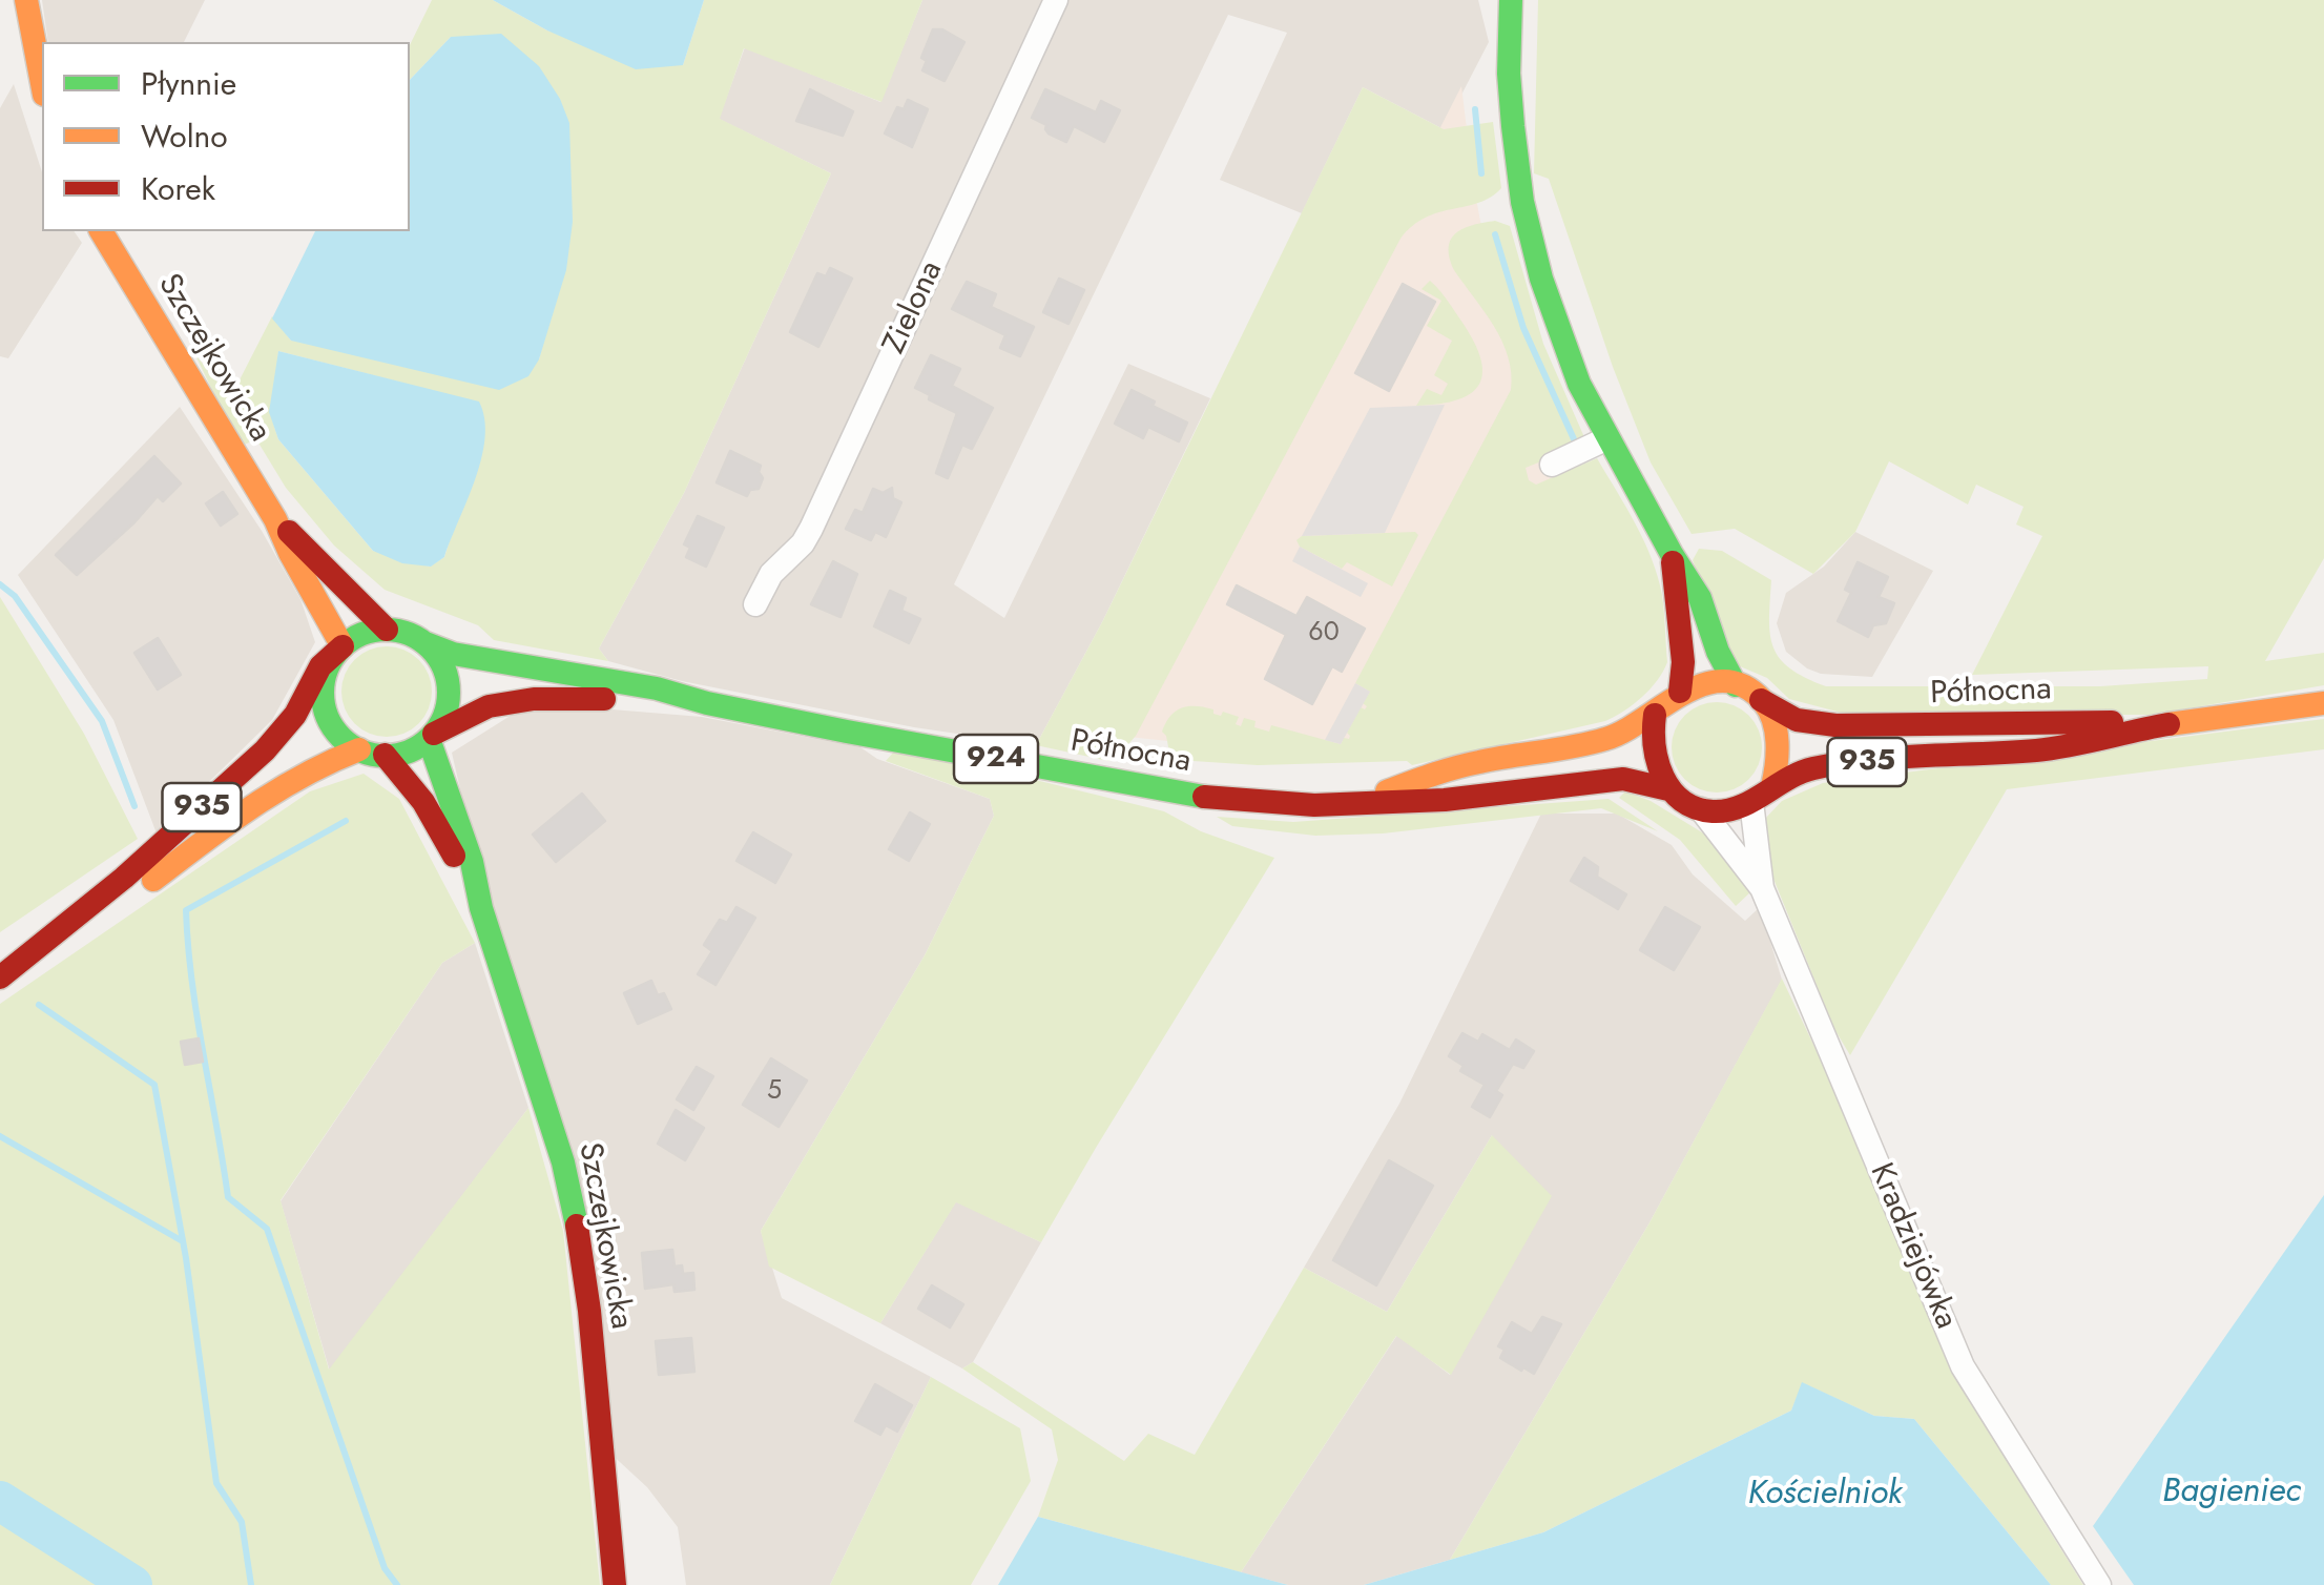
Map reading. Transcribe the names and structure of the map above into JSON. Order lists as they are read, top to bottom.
{
  "streets": {
    "main road": [
      "Szczejkowicka",
      "Północna",
      "924",
      "935"
    ],
    "street": ["Zielona", "Kradziejówka"]
  },
  "crossings": [
    ["Szczejkowicka", "Północna"],
    ["Szczejkowicka", "924"],
    ["Szczejkowicka", "935"],
    ["Północna", "924"],
    ["Północna", "935"],
    ["Północna", "Kradziejówka"],
    ["924", "935"],
    ["924", "Kradziejówka"]
  ],
  "water": ["Bagieniec", "Kościelniok"],
  "house_numbers": ["60", "5"],
  "legend": ["Płynnie", "Wolno", "Korek"]
}
